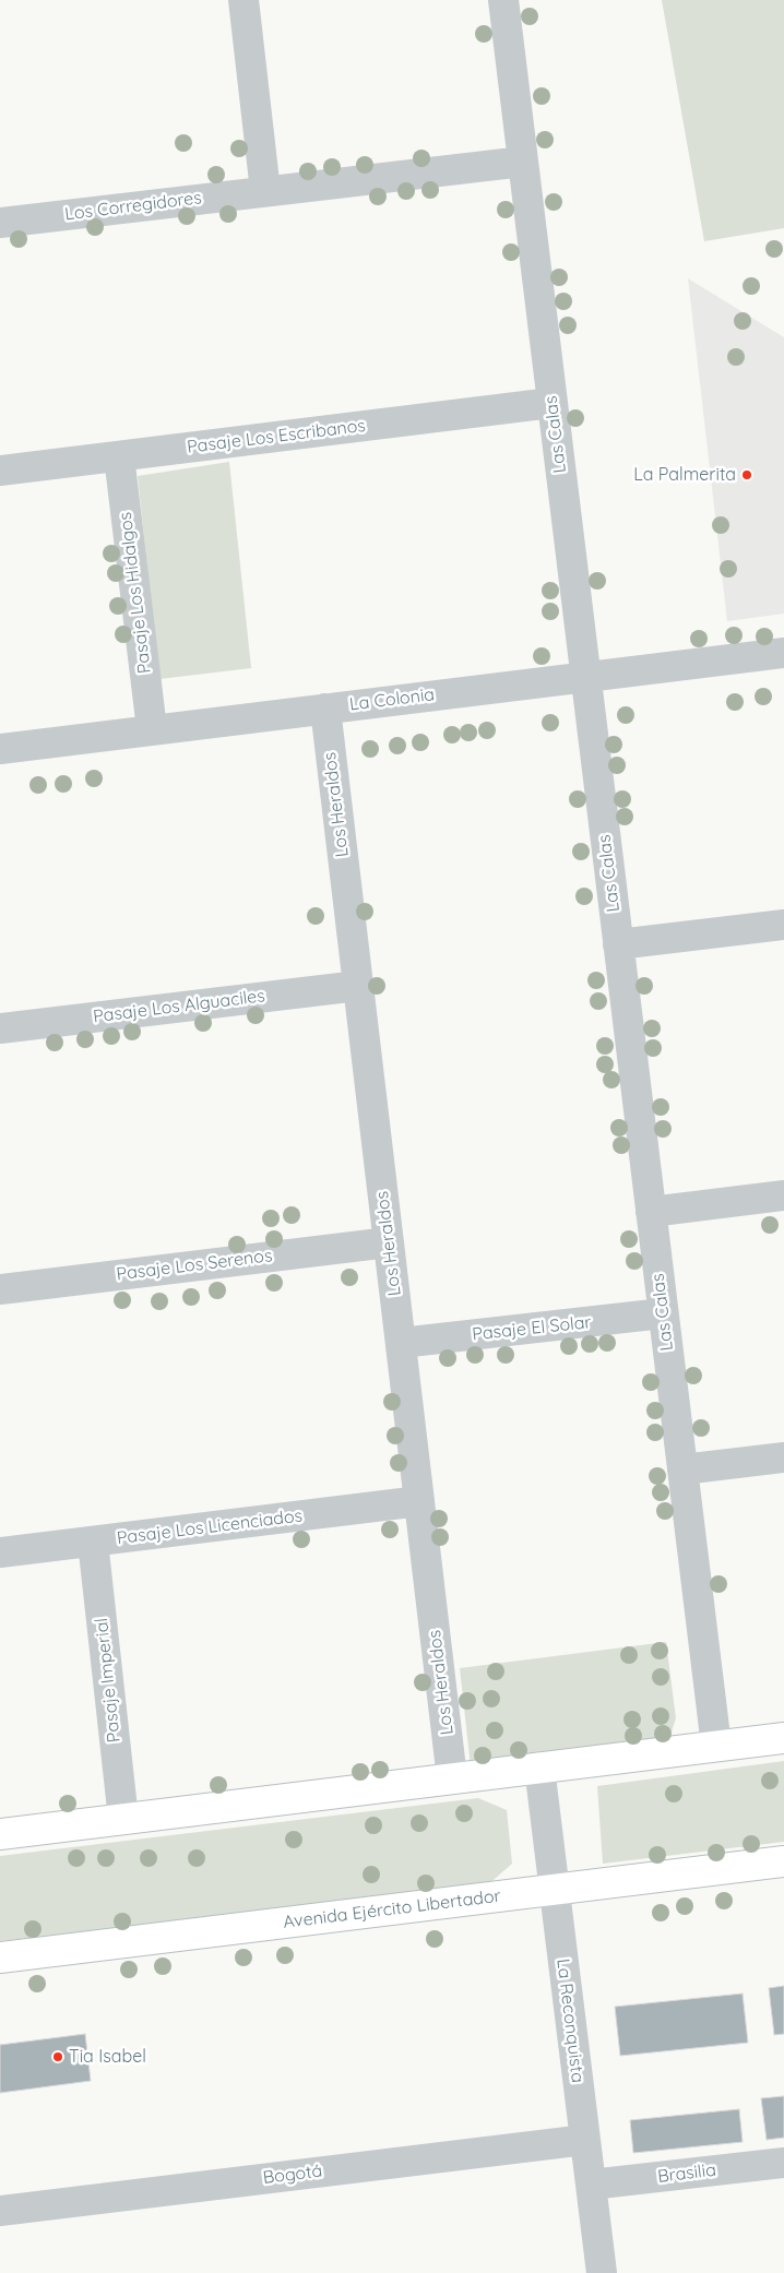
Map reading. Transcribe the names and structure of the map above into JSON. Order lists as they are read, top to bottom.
{
  "streets": {
    "street": [
      "Los Corregidores",
      "Las Calas",
      "Pasaje Los Escribanos",
      "Pasaje Los Hidalgos",
      "La Colonia",
      "Los Heraldos",
      "Pasaje Los Alguaciles",
      "Pasaje Los Serenos",
      "Pasaje El Solar",
      "Pasaje Los Licenciados",
      "Pasaje Imperial",
      "Avenida Ejército Libertador",
      "La Reconquista",
      "Brasilia",
      "Bogotá"
    ]
  },
  "crossings": [
    ["Los Corregidores", "Las Calas"],
    ["Las Calas", "Pasaje Los Escribanos"],
    ["Las Calas", "La Colonia"],
    ["Las Calas", "Pasaje El Solar"],
    ["Pasaje Los Escribanos", "Pasaje Los Hidalgos"],
    ["Pasaje Los Hidalgos", "La Colonia"],
    ["La Colonia", "Los Heraldos"],
    ["Los Heraldos", "Pasaje Los Alguaciles"],
    ["Los Heraldos", "Pasaje Los Serenos"],
    ["Los Heraldos", "Pasaje El Solar"],
    ["Los Heraldos", "Pasaje Los Licenciados"],
    ["Pasaje Los Licenciados", "Pasaje Imperial"],
    ["Avenida Ejército Libertador", "La Reconquista"],
    ["La Reconquista", "Brasilia"],
    ["La Reconquista", "Bogotá"]
  ],
  "places": ["La Palmerita", "Tia Isabel"]
}
